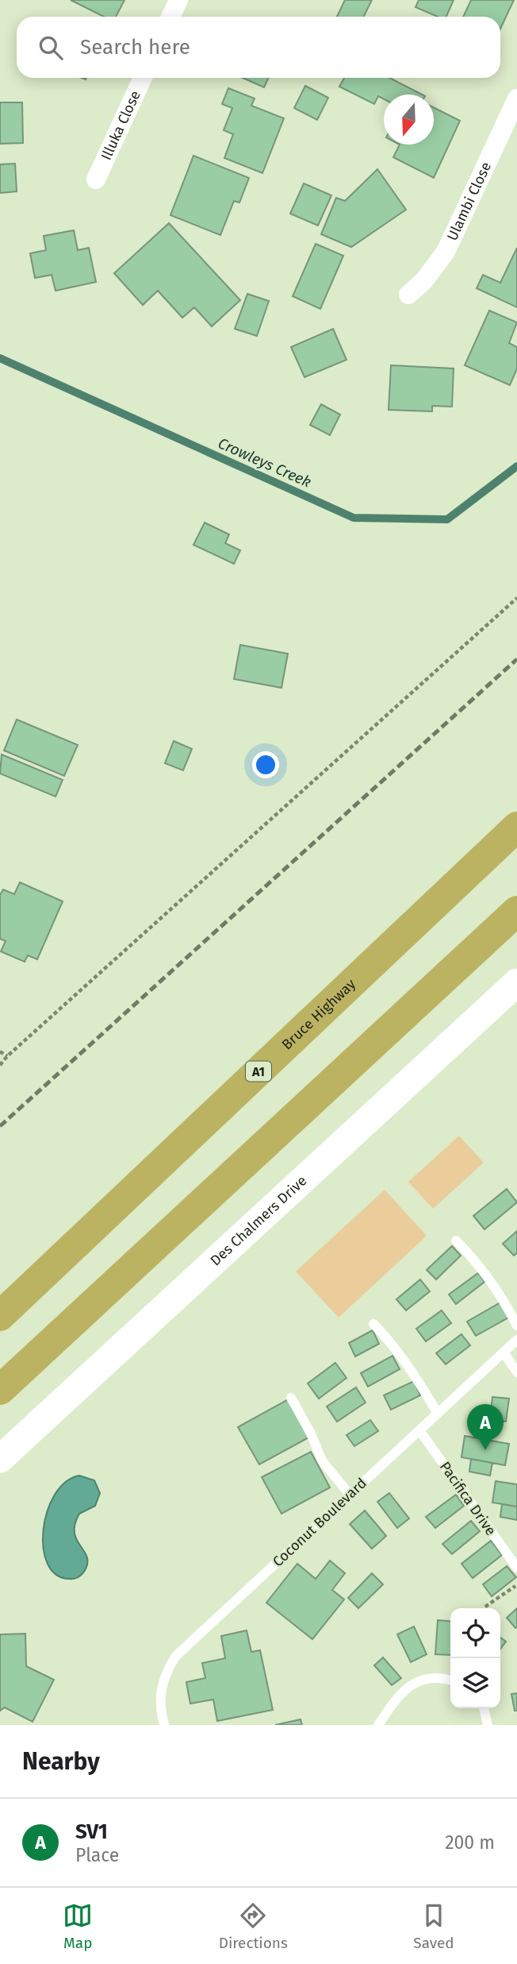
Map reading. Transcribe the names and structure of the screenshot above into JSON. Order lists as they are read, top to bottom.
{
  "streets": {
    "highway": ["Bruce Highway", "A1"],
    "main road": ["Des Chalmers Drive"],
    "street": ["Illuka Close", "Ulambi Close"],
    "lane": ["Pacifica Drive", "Coconut Boulevard"]
  },
  "crossings": [
    ["Pacifica Drive", "Coconut Boulevard"]
  ],
  "water": ["Crowleys Creek"],
  "north": "bottom",
  "page": {
    "search": "Search here",
    "pins": "A",
    "heading": "Nearby",
    "list": [
      {
        "mark": "A",
        "name": "SV1",
        "note": "Place",
        "value": "200 m"
      }
    ],
    "nav": ["Map", "Directions", "Saved"]
  }
}
